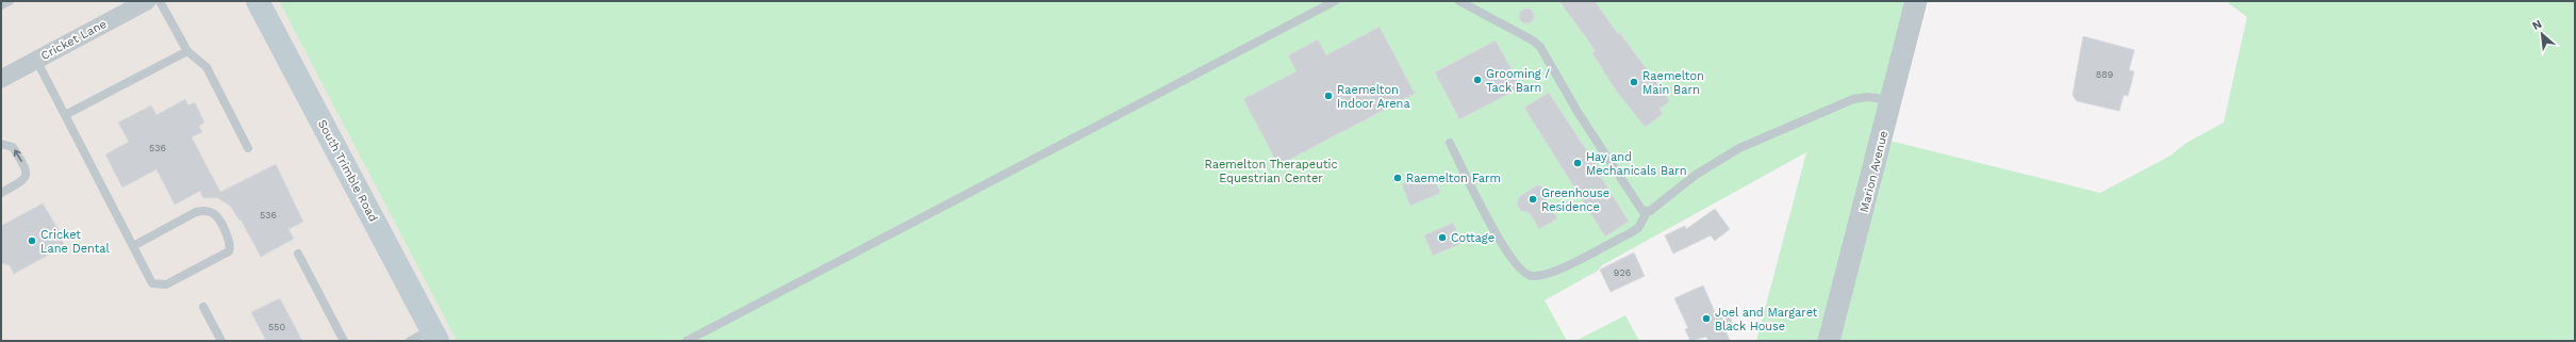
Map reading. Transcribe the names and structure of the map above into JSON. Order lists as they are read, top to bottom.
{
  "streets": {
    "main road": ["South Trimble Road"],
    "street": ["Cricket Lane", "Marion Avenue"]
  },
  "parks": ["Raemelton Therapeutic Equestrian Center"],
  "places": [
    "Grooming / Tack Barn",
    "Raemelton Main Barn",
    "Raemelton Indoor Arena",
    "Hay and Mechanicals Barn",
    "Raemelton Farm",
    "Greenhouse Residence",
    "Cottage",
    "Cricket Lane Dental",
    "Joel and Margaret Black House"
  ],
  "house_numbers": [
    "889",
    "536",
    "536",
    "926",
    "550"
  ],
  "north": "top left"
}
